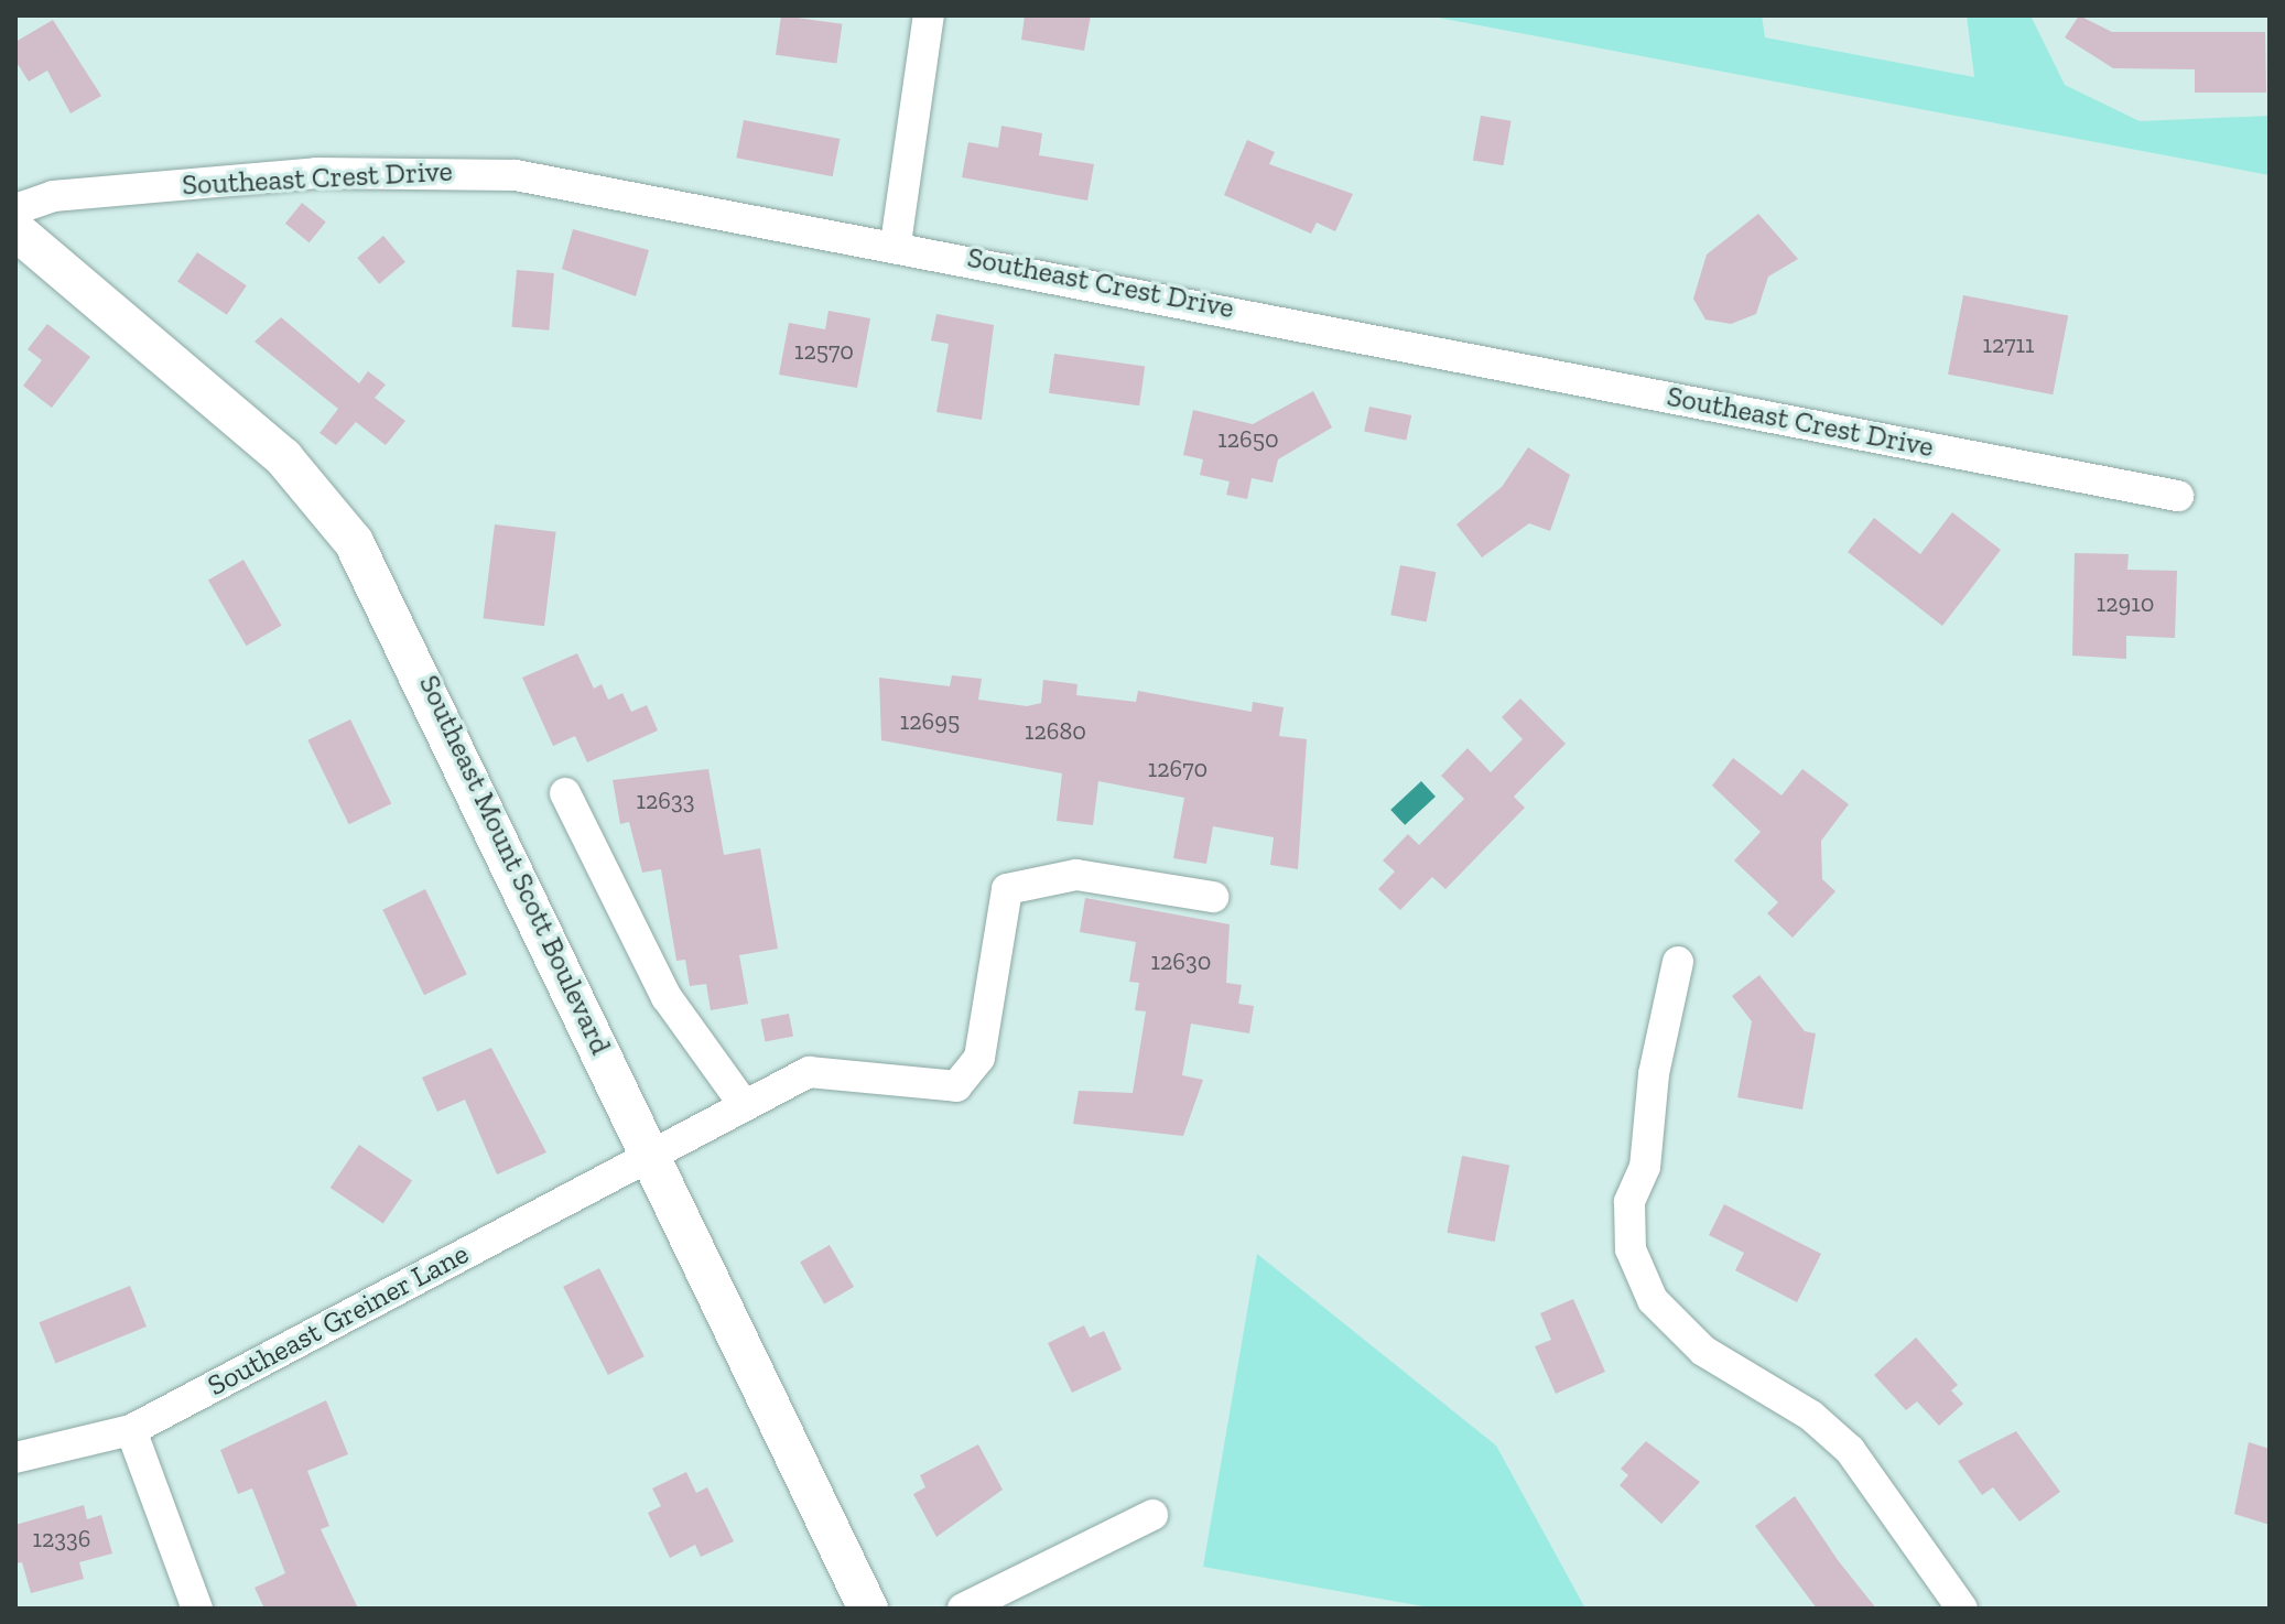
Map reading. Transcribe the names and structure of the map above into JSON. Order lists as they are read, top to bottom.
{
  "streets": {
    "main road": ["Southeast Mount Scott Boulevard"],
    "street": ["Southeast Crest Drive", "Southeast Greiner Lane"]
  },
  "crossings": [
    ["Southeast Mount Scott Boulevard", "Southeast Greiner Lane"]
  ],
  "house_numbers": [
    "12711",
    "12570",
    "12650",
    "12910",
    "12695",
    "12680",
    "12670",
    "12633",
    "12630",
    "12336"
  ]
}
